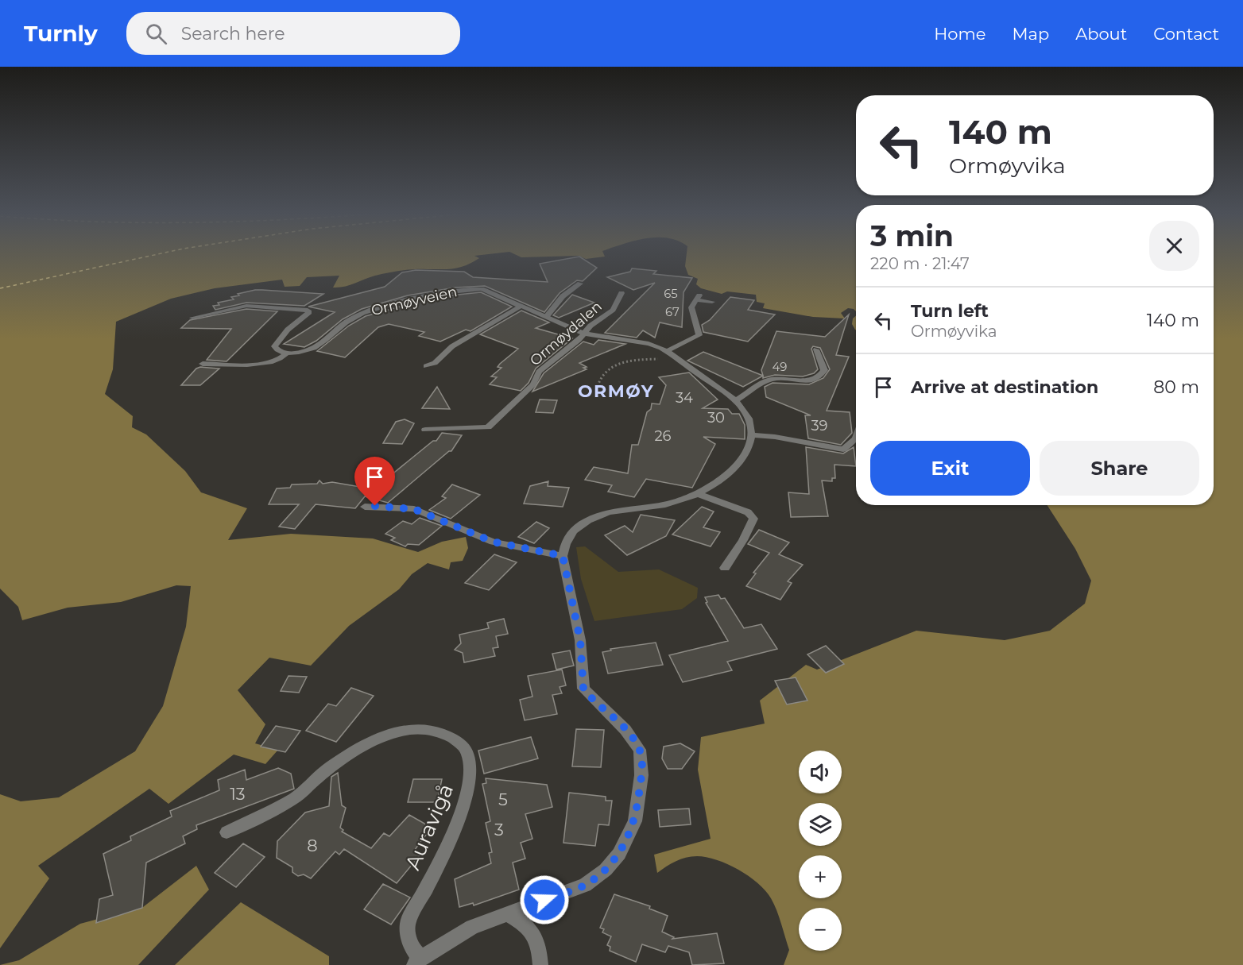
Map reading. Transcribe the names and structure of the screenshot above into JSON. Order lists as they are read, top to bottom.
{
  "streets": {
    "street": ["Ormøyveien", "Ormøydalen", "Auravigå"]
  },
  "crossings": [
    ["Ormøyveien", "Ormøydalen"]
  ],
  "districts": ["ORMØY"],
  "house_numbers": [
    "65",
    "67",
    "49",
    "34",
    "30",
    "39",
    "26",
    "13",
    "5",
    "3",
    "8"
  ],
  "page": {
    "header": "Turnly",
    "search": "Search here",
    "nav": [
      "Home",
      "Map",
      "About",
      "Contact"
    ],
    "turn": ["140 m", "Ormøyvika"],
    "heading": ["3 min", "220 m · 21:47"],
    "list": [
      {
        "name": "Turn left",
        "note": "Ormøyvika",
        "value": "140 m"
      },
      {
        "name": "Arrive at destination",
        "value": "80 m"
      }
    ],
    "buttons": ["Exit", "Share"],
    "map_buttons": ["+", "−"]
  }
}
